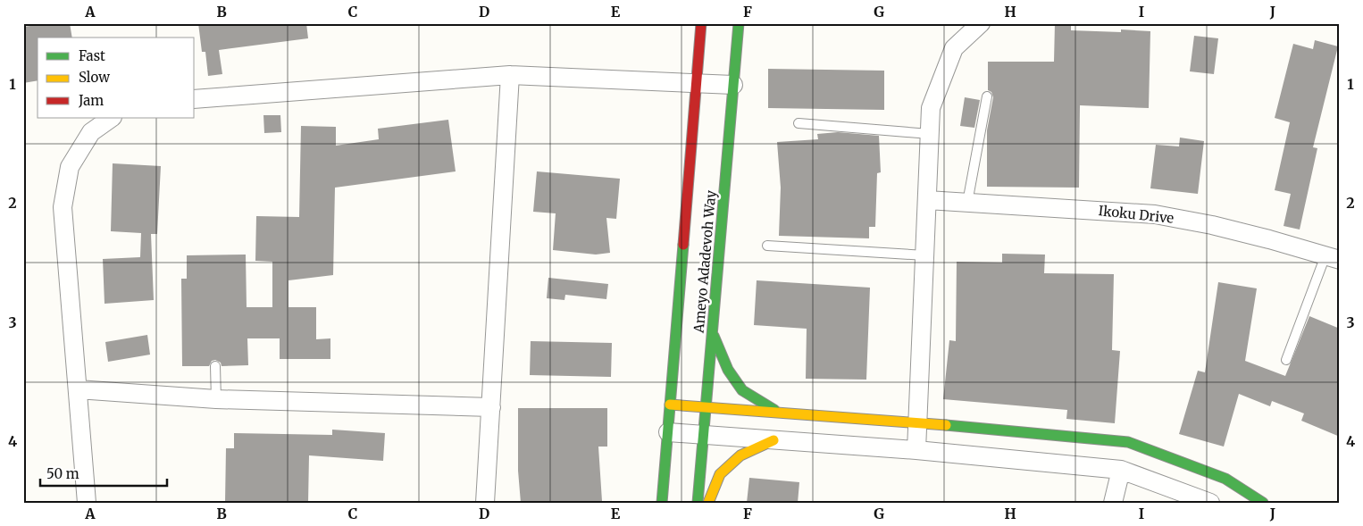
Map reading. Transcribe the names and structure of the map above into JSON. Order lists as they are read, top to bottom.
{
  "streets": {
    "street": ["Ikoku Drive", "Ameyo Adadevoh Way"]
  },
  "legend": ["Fast", "Slow", "Jam"],
  "scale_bar": "50 m",
  "grid": {
    "columns": [
      "A",
      "B",
      "C",
      "D",
      "E",
      "F",
      "G",
      "H",
      "I",
      "J"
    ],
    "rows": [
      "1",
      "2",
      "3",
      "4"
    ]
  }
}
